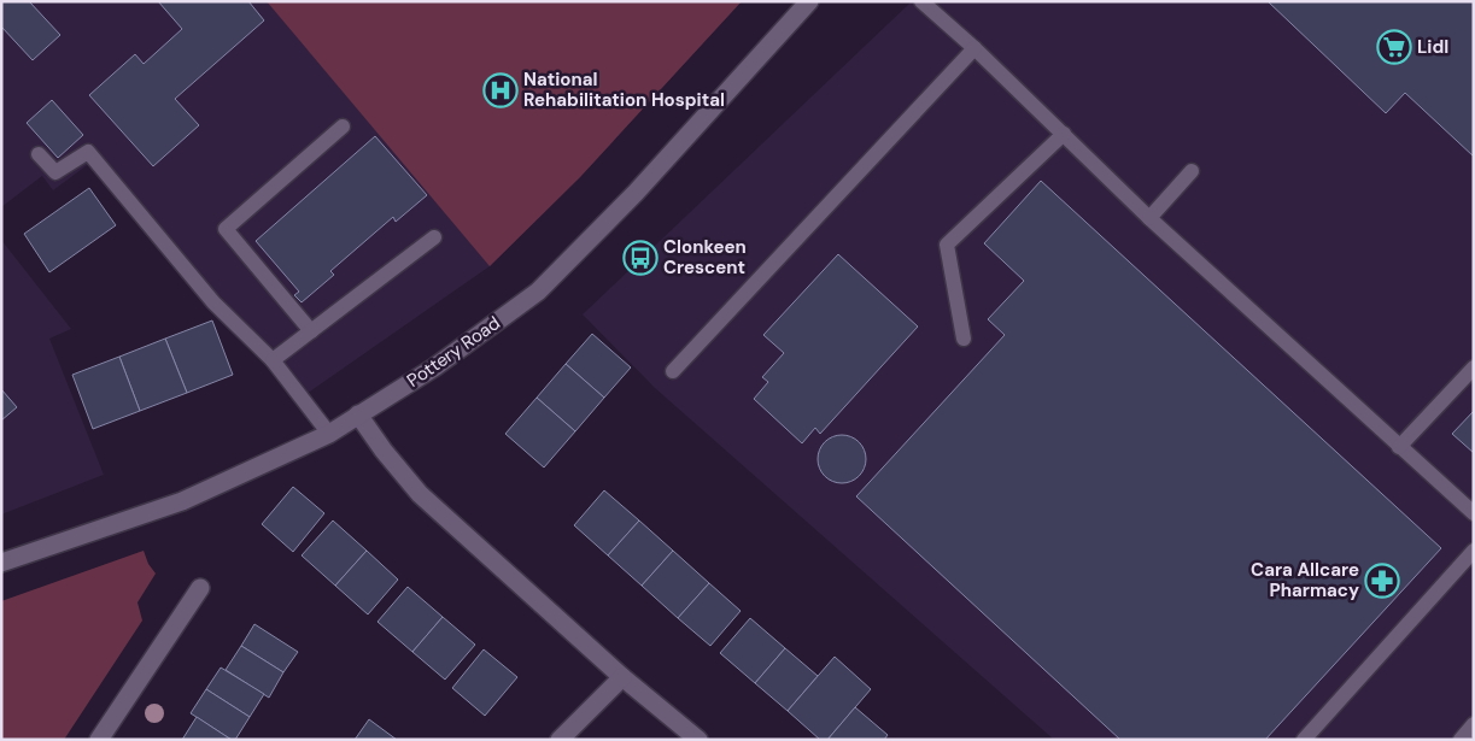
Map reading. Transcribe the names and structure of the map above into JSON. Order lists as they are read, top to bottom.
{
  "streets": {
    "street": ["Pottery Road"]
  },
  "places": {
    "supermarket": ["Lidl"],
    "hospital": ["National Rehabilitation Hospital"],
    "bus stop": ["Clonkeen Crescent"],
    "pharmacy": ["Cara Allcare Pharmacy"]
  }
}
